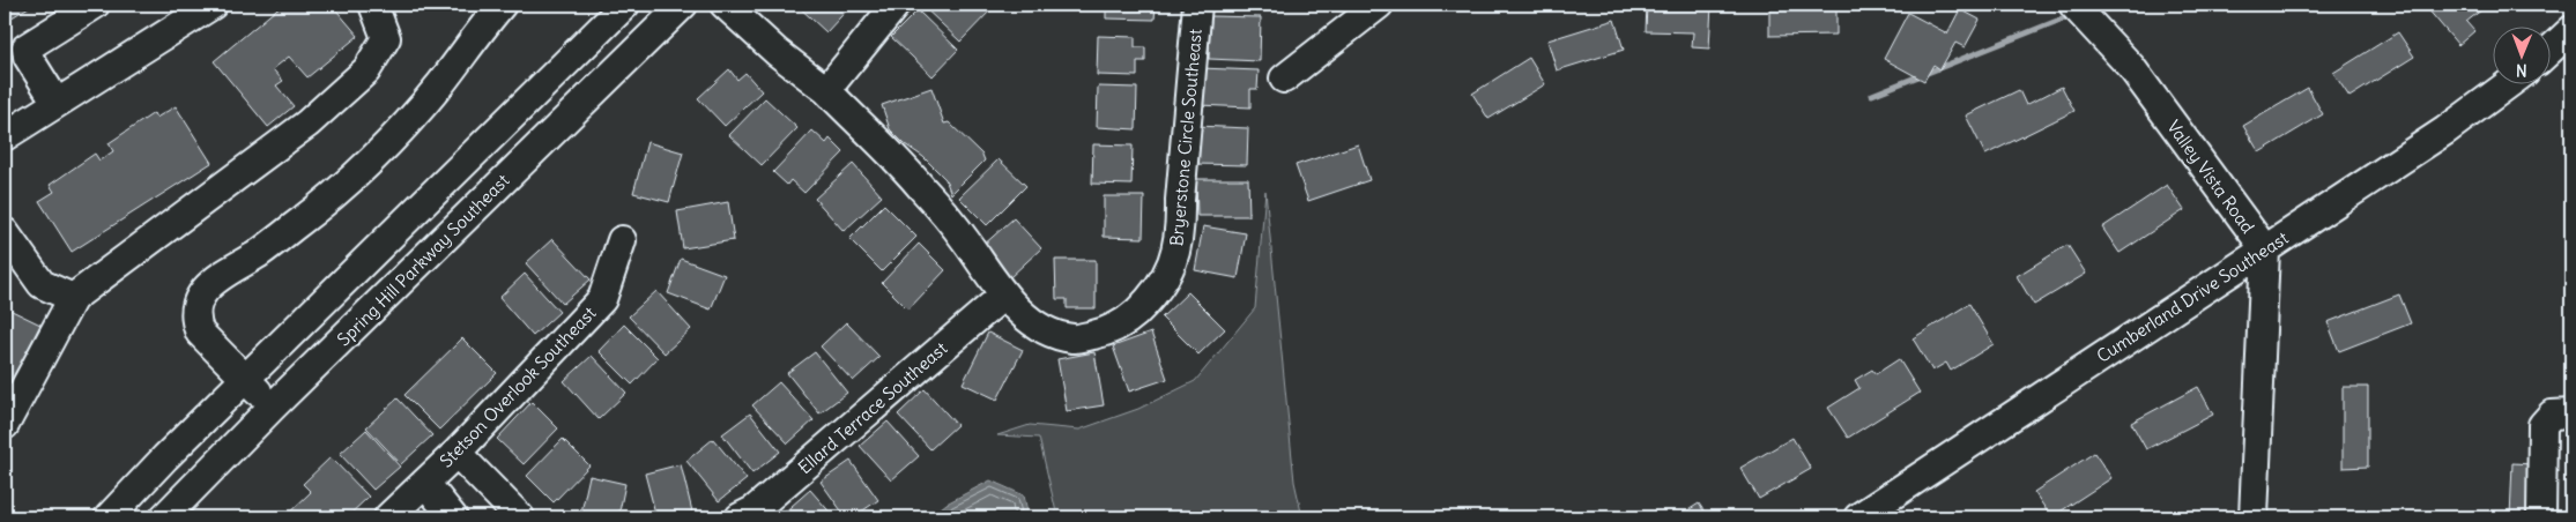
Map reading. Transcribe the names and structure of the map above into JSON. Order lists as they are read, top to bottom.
{
  "streets": {
    "street": [
      "Bryerstone Circle Southeast",
      "Valley Vista Road",
      "Spring Hill Parkway Southeast",
      "Cumberland Drive Southeast",
      "Stetson Overlook Southeast",
      "Ellard Terrace Southeast"
    ]
  },
  "crossings": [
    ["Bryerstone Circle Southeast", "Ellard Terrace Southeast"],
    ["Valley Vista Road", "Cumberland Drive Southeast"]
  ],
  "north": "bottom"
}
